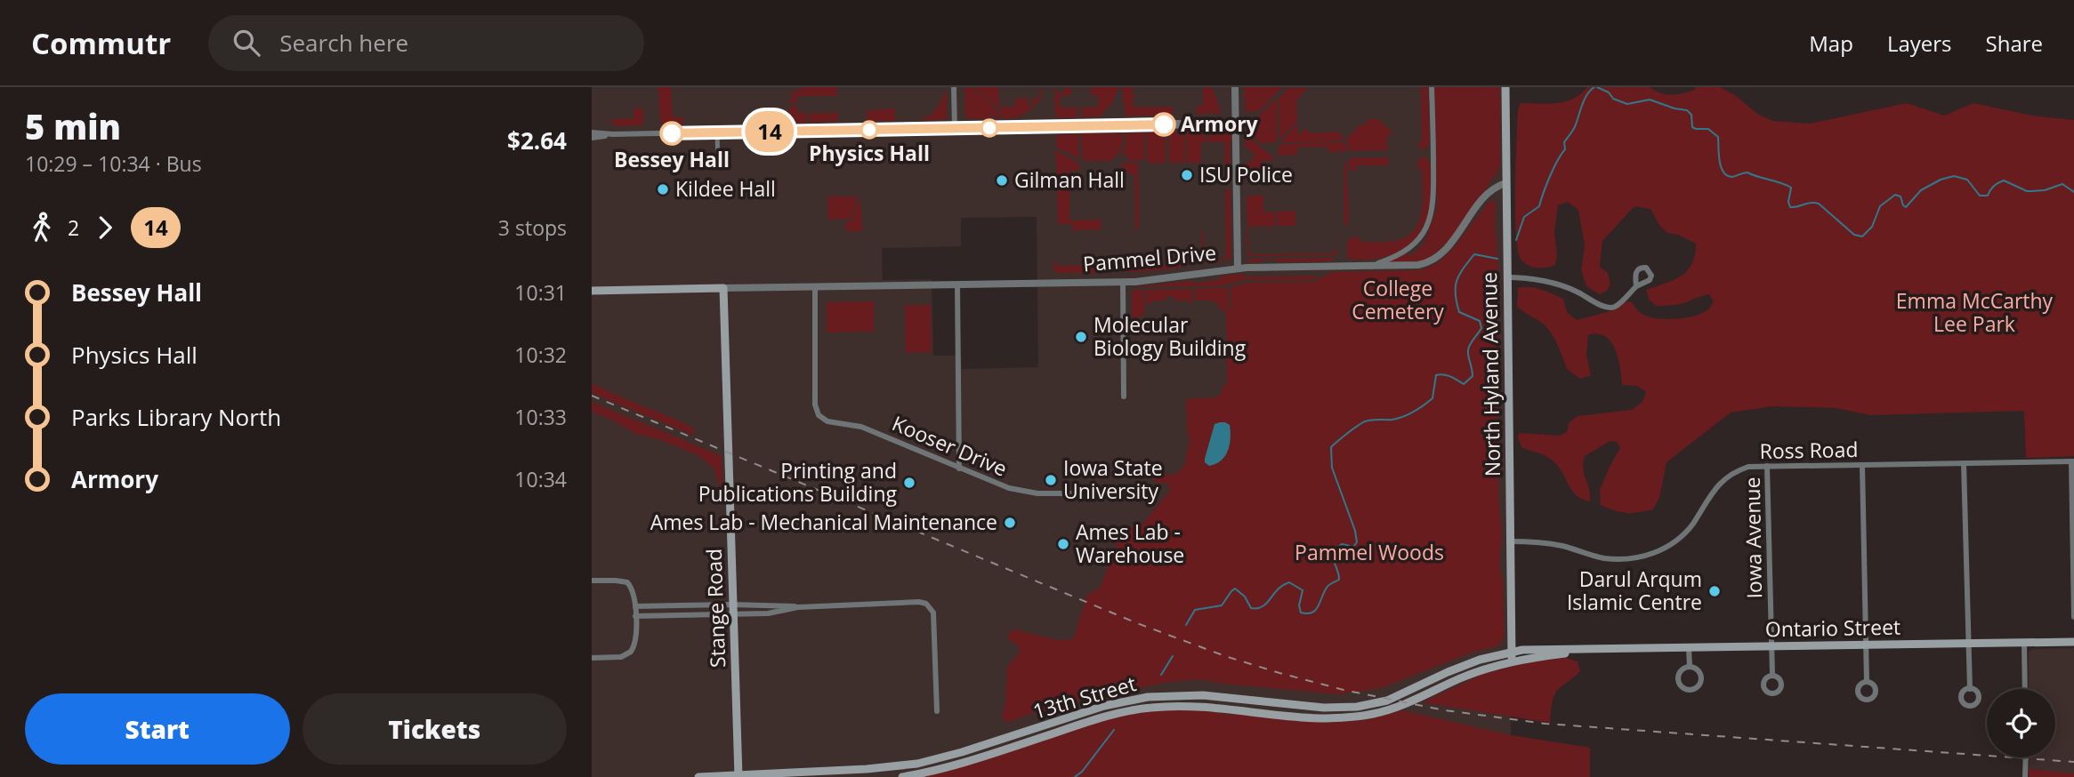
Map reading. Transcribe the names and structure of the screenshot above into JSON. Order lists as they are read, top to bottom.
{
  "streets": {
    "main road": [
      "North Hyland Avenue",
      "Stange Road",
      "Ontario Street",
      "13th Street"
    ],
    "street": [
      "Pammel Drive",
      "Kooser Drive",
      "Ross Road",
      "Iowa Avenue"
    ]
  },
  "crossings": [
    ["Pammel Drive", "North Hyland Avenue"],
    ["Pammel Drive", "Kooser Drive"],
    ["Pammel Drive", "Stange Road"],
    ["North Hyland Avenue", "Ross Road"],
    ["North Hyland Avenue", "Ontario Street"],
    ["North Hyland Avenue", "13th Street"],
    ["Ross Road", "Iowa Avenue"],
    ["Iowa Avenue", "Ontario Street"],
    ["Stange Road", "13th Street"],
    ["Ontario Street", "13th Street"]
  ],
  "parks": ["College Cemetery", "Emma McCarthy Lee Park", "Pammel Woods"],
  "places": [
    "Armory",
    "Physics Hall",
    "Bessey Hall",
    "ISU Police",
    "Gilman Hall",
    "Kildee Hall",
    "Molecular Biology Building",
    "Iowa State University",
    "Printing and Publications Building",
    "Ames Lab - Mechanical Maintenance",
    "Ames Lab - Warehouse",
    "Darul Arqum Islamic Centre"
  ],
  "lines": ["bus line 14"],
  "page": {
    "header": "Commutr",
    "search": "Search here",
    "nav": ["Map", "Layers", "Share"],
    "heading": ["5 min", "10:29 – 10:34 · Bus", "$2.64"],
    "on_map": "14",
    "legs": ["2", "14", "3 stops"],
    "list": [
      {
        "name": "Bessey Hall",
        "value": "10:31"
      },
      {
        "name": "Physics Hall",
        "value": "10:32"
      },
      {
        "name": "Parks Library North",
        "value": "10:33"
      },
      {
        "name": "Armory",
        "value": "10:34"
      }
    ],
    "buttons": ["Start", "Tickets"]
  }
}
